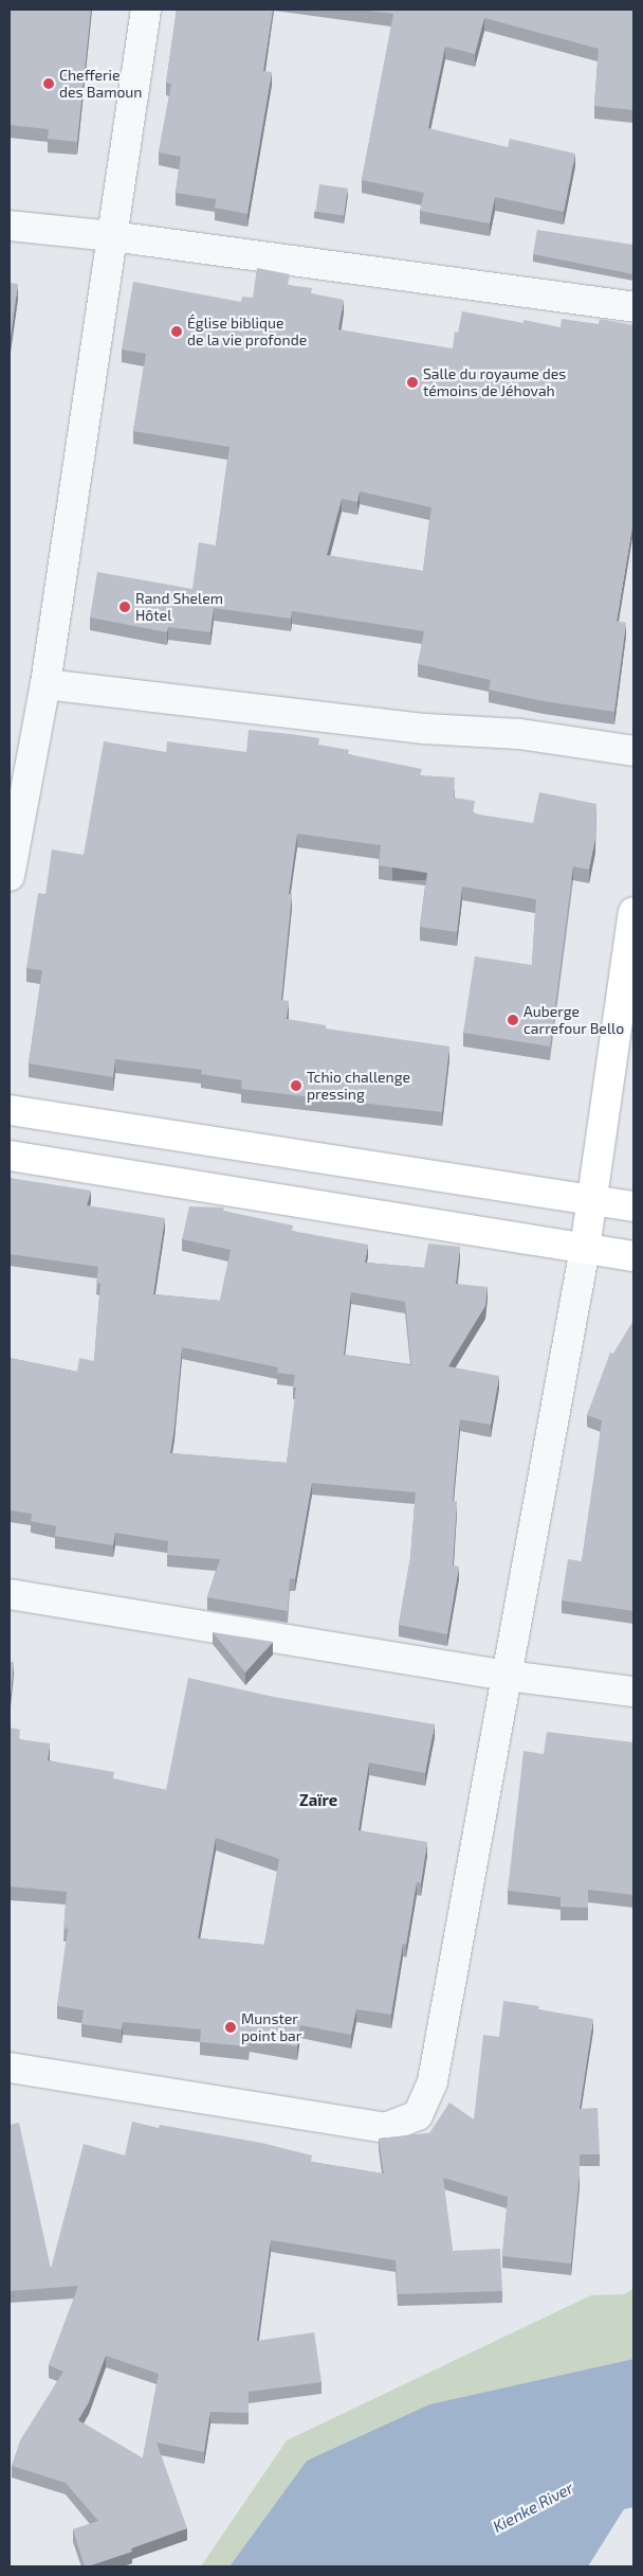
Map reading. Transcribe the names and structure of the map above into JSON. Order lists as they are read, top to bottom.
{
  "districts": ["Zaïre"],
  "water": ["Kienke River"],
  "places": [
    "Chefferie des Bamoun",
    "Église biblique de la vie profonde",
    "Salle du royaume des témoins de Jéhovah",
    "Rand Shelem Hôtel",
    "Auberge carrefour Bello",
    "Tchio challenge pressing",
    "Munster point bar"
  ]
}
